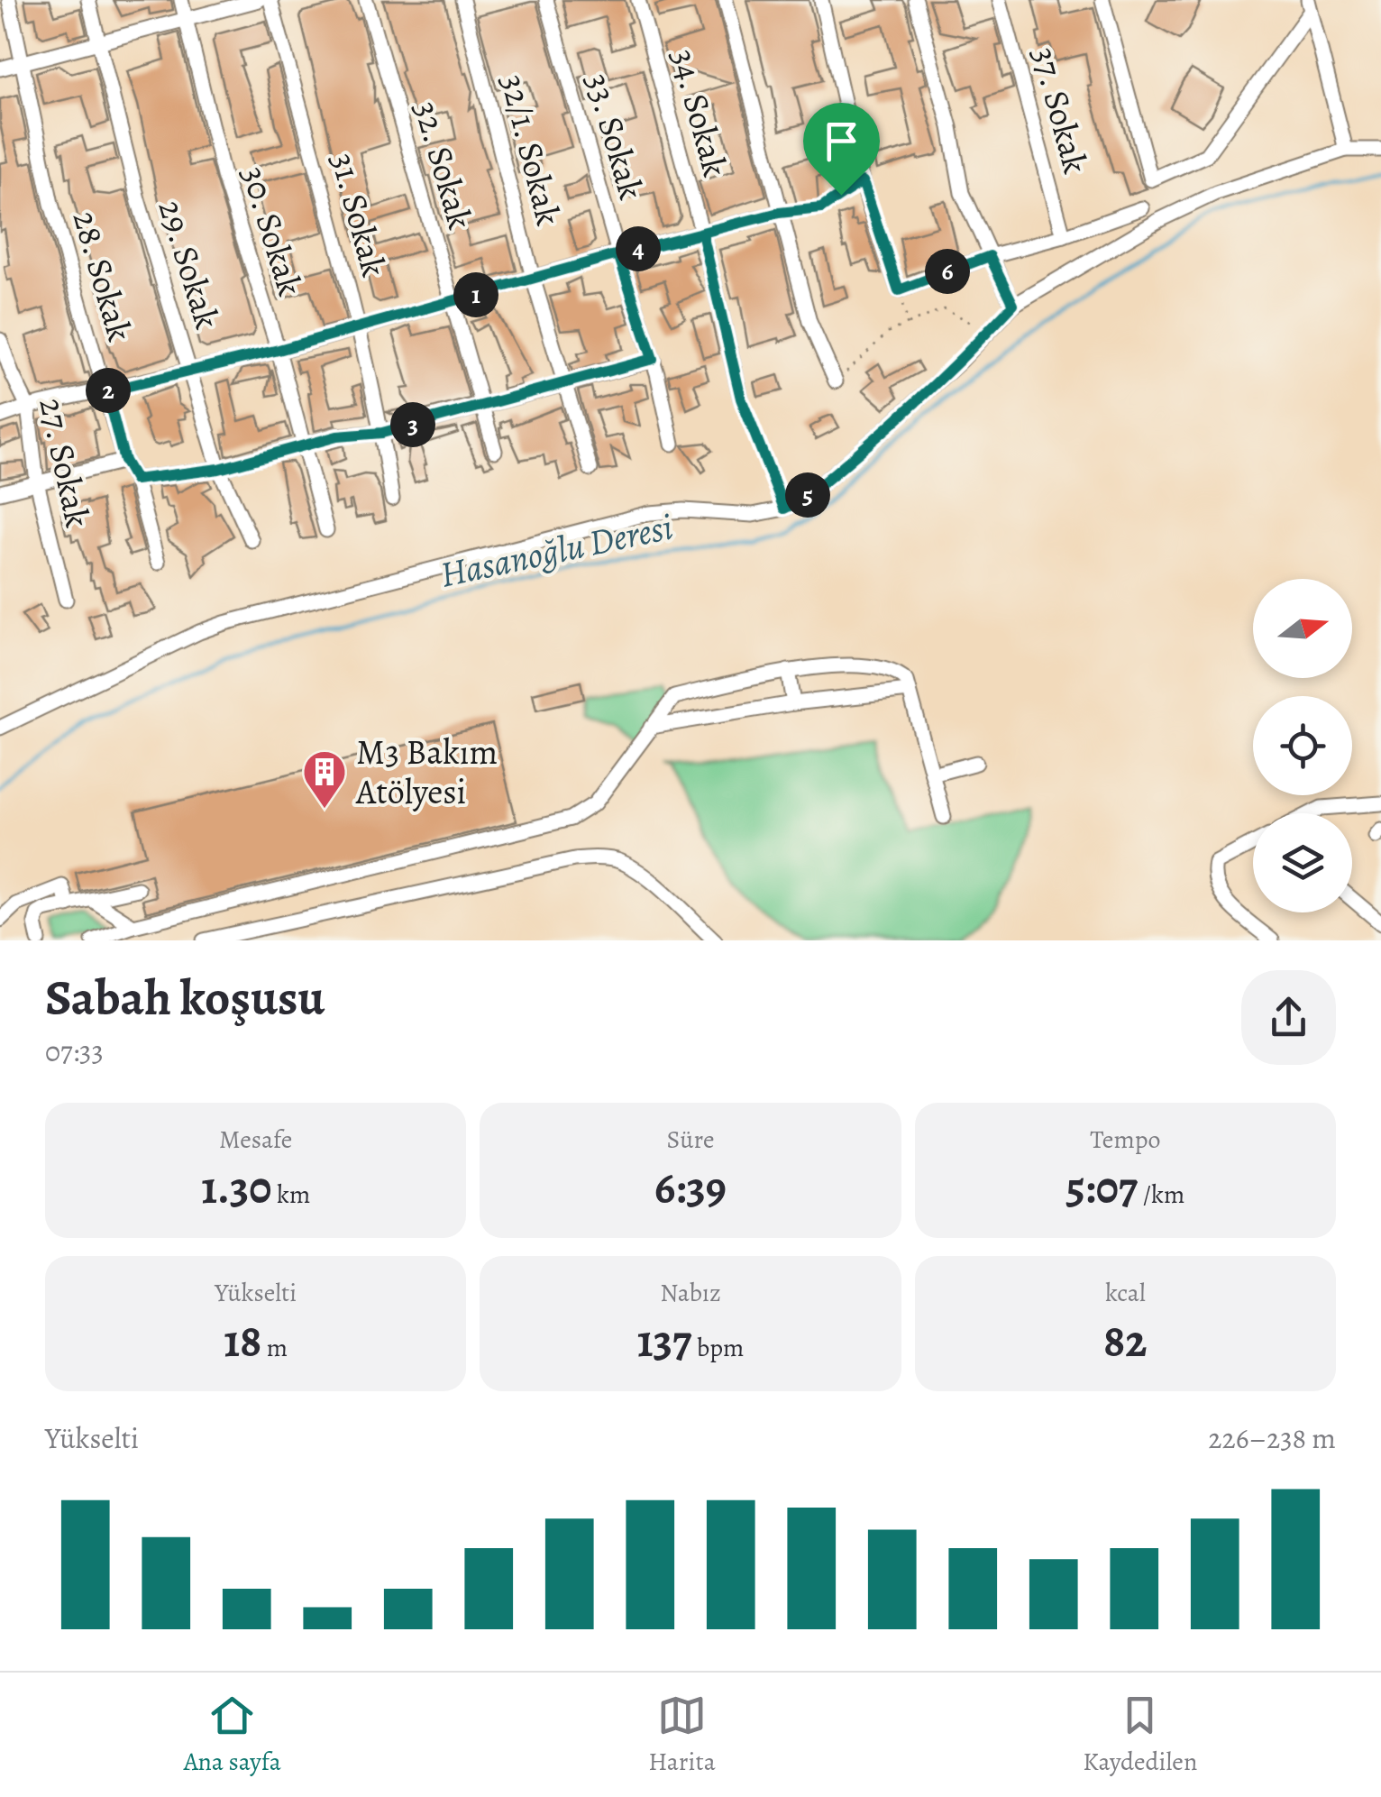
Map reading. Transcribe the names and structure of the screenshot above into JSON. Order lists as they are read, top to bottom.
{
  "streets": {
    "street": [
      "37. Sokak",
      "34. Sokak",
      "33. Sokak",
      "32/1. Sokak",
      "32. Sokak",
      "31. Sokak",
      "30. Sokak",
      "29. Sokak",
      "28. Sokak",
      "27. Sokak"
    ]
  },
  "water": ["Hasanoğlu Deresi"],
  "places": {
    "building": ["M3 Bakım Atölyesi"]
  },
  "north": "right",
  "page": {
    "pins": [
      "4",
      "6",
      "1",
      "2",
      "3",
      "5"
    ],
    "heading": ["Sabah koşusu", "07:33"],
    "stats": [
      ["Mesafe", "1.30 km"],
      ["Süre", "6:39"],
      ["Tempo", "5:07 /km"],
      ["Yükselti", "18 m"],
      ["Nabız", "137 bpm"],
      ["kcal", "82"]
    ],
    "chart": ["Yükselti", "226–238 m"],
    "tabs": ["Ana sayfa", "Harita", "Kaydedilen"]
  }
}
